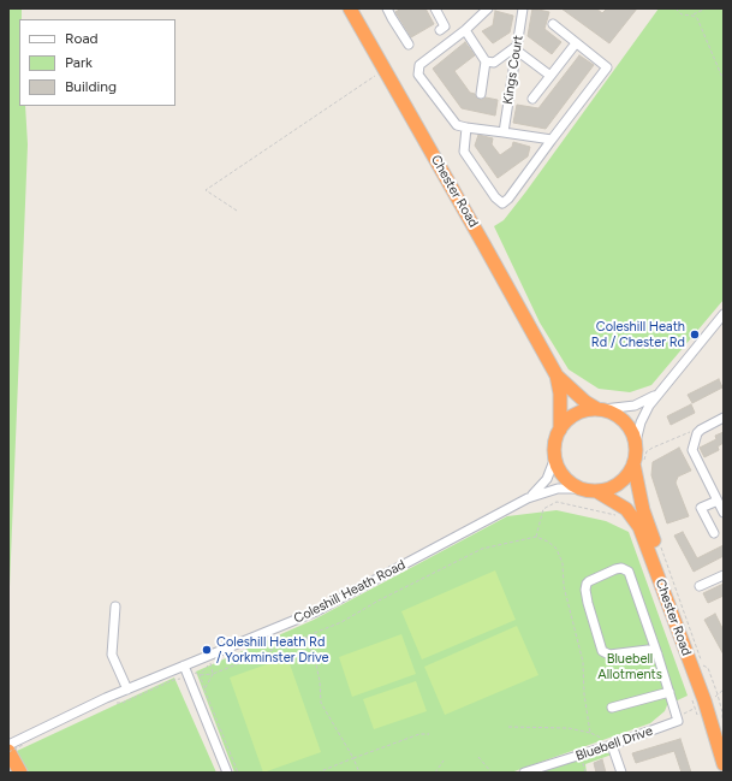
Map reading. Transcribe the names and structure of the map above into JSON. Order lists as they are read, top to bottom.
{
  "streets": {
    "highway": ["Chester Road"],
    "street": ["Kings Court", "Coleshill Heath Road", "Bluebell Drive"]
  },
  "crossings": [
    ["Chester Road", "Coleshill Heath Road"]
  ],
  "parks": ["Bluebell Allotments"],
  "places": ["Coleshill Heath Rd / Chester Rd", "Coleshill Heath Rd / Yorkminster Drive"],
  "legend": ["Road", "Park", "Building"]
}
